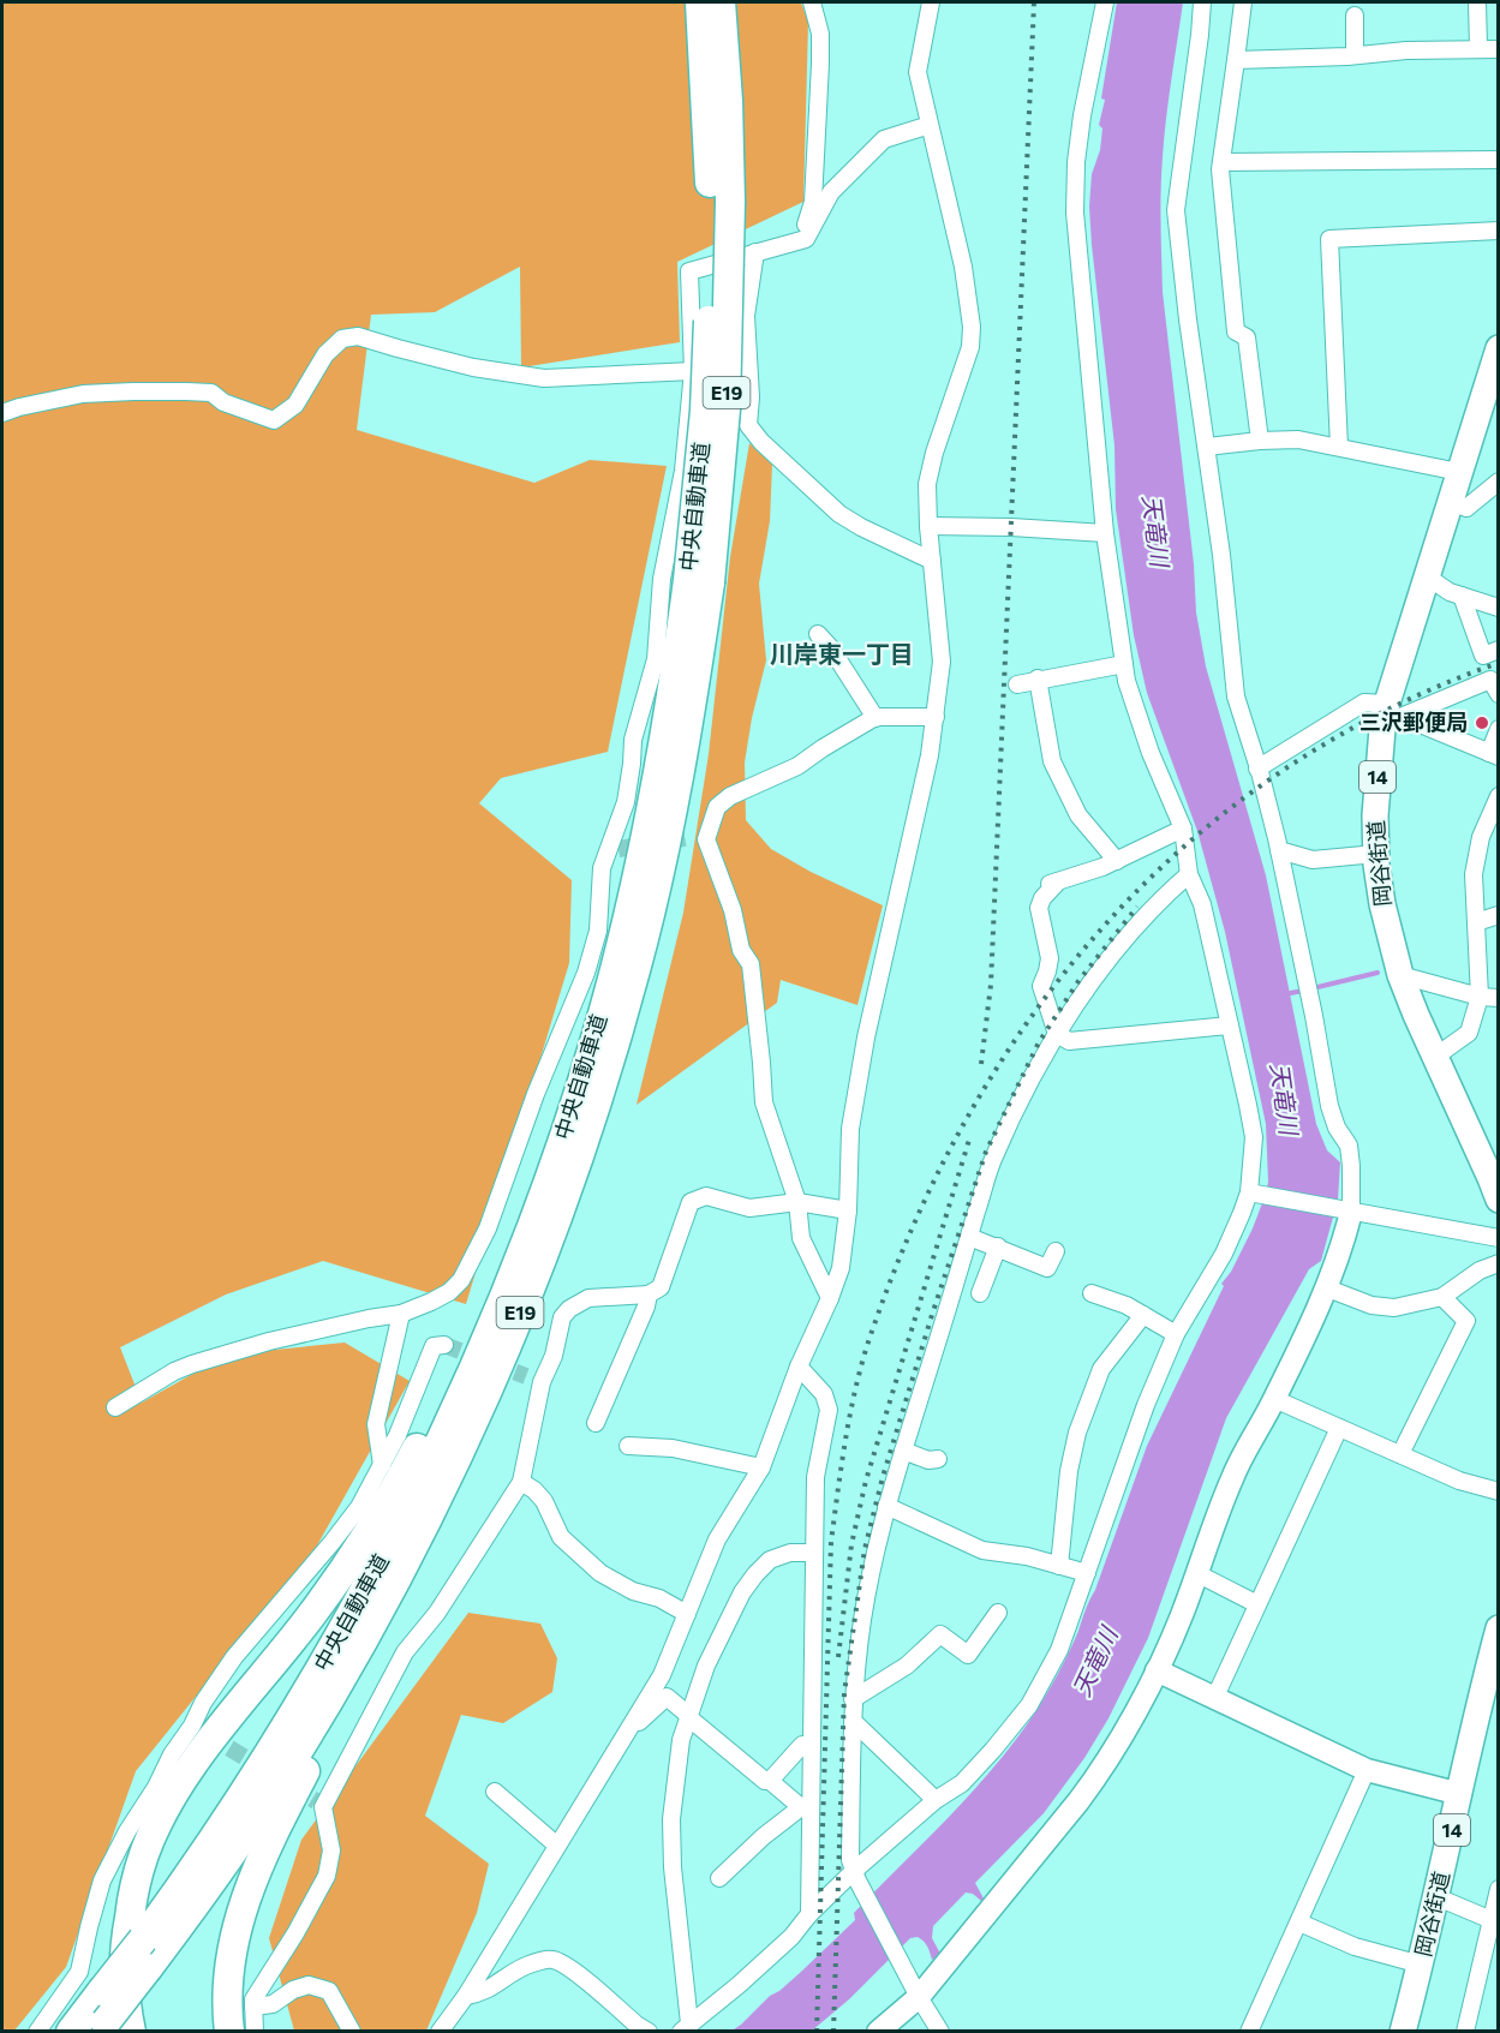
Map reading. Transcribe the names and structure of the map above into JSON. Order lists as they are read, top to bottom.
{
  "streets": {
    "highway": ["E19", "中央自動車道"],
    "main road": ["14", "岡谷街道"]
  },
  "districts": ["川岸東一丁目"],
  "water": ["天竜川"],
  "places": ["三沢郵便局"]
}
